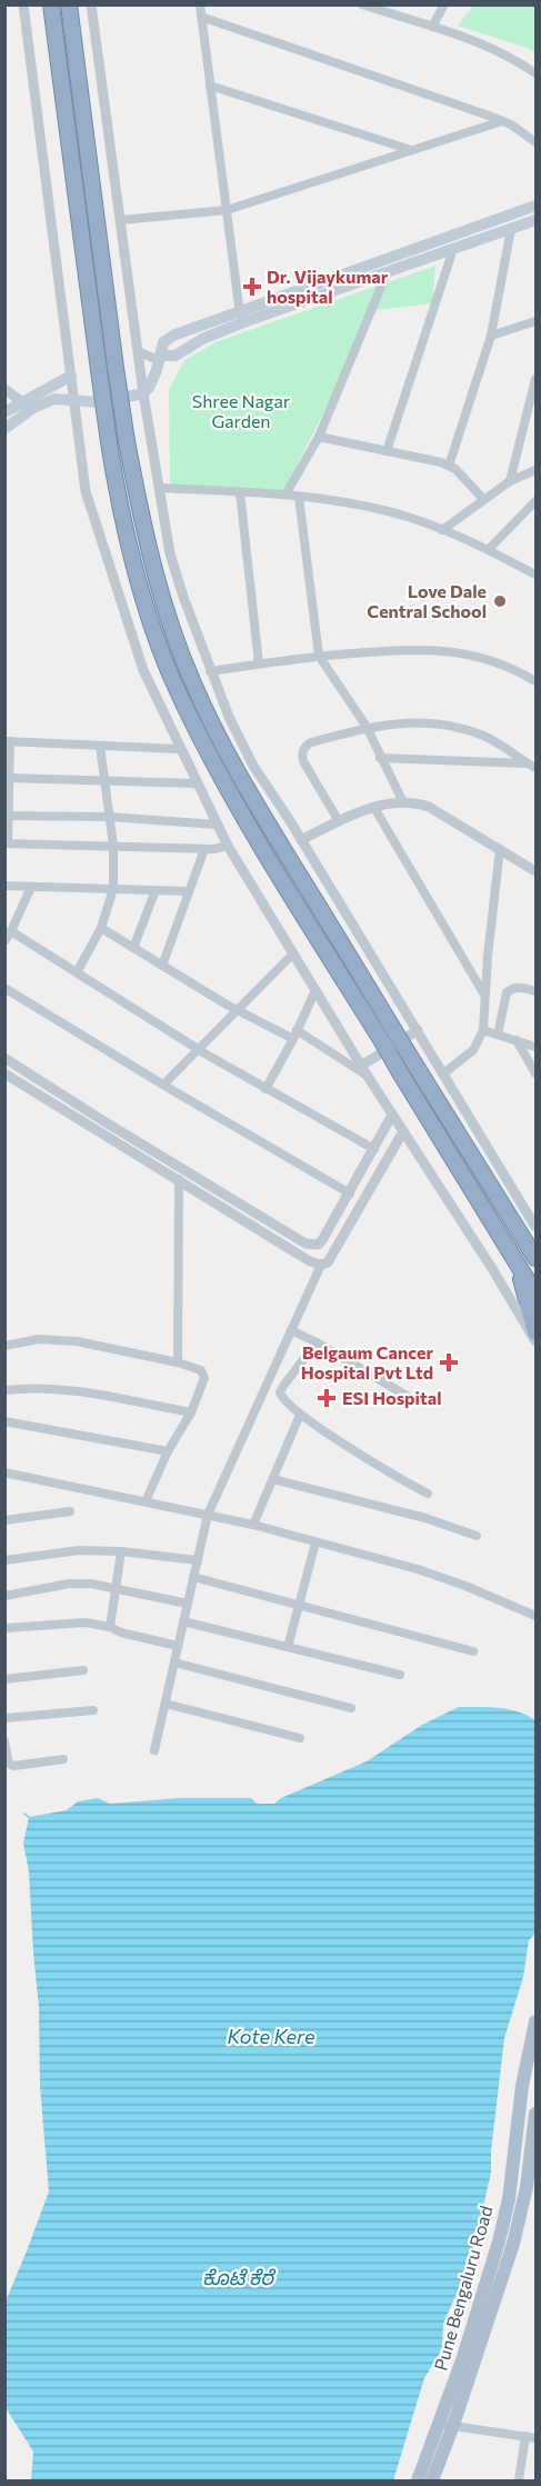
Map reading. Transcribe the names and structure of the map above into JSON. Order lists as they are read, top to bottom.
{
  "streets": {
    "main road": ["Pune Bengaluru Road"]
  },
  "water": ["Kote Kere", "ಕೊಟೆ ಕೆರೆ"],
  "parks": ["Shree Nagar Garden"],
  "places": {
    "health": ["Dr. Vijaykumar hospital", "Belgaum Cancer Hospital Pvt Ltd", "ESI Hospital"],
    "other": ["Love Dale Central School"]
  }
}
